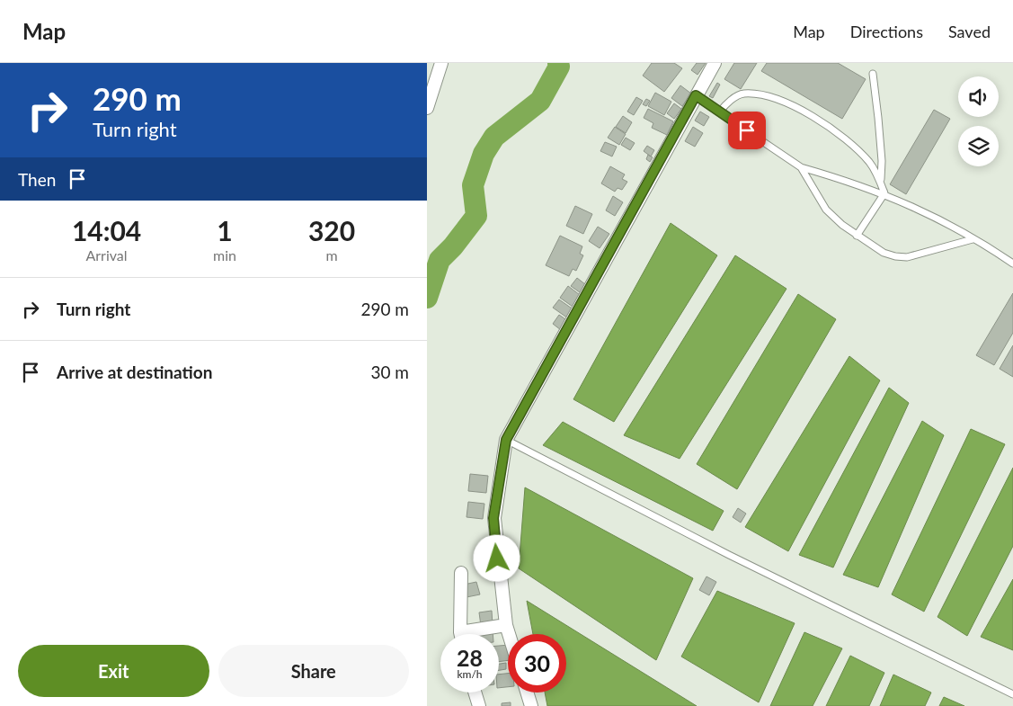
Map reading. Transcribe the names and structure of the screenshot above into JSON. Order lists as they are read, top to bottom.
{
  "page": {
    "header": "Map",
    "nav": ["Map", "Directions", "Saved"],
    "turn": ["290 m", "Turn right"],
    "then": "Then",
    "eta": [
      "14:04",
      "Arrival",
      "1",
      "min",
      "320",
      "m"
    ],
    "list": [
      {
        "name": "Turn right",
        "value": "290 m"
      },
      {
        "name": "Arrive at destination",
        "value": "30 m"
      }
    ],
    "speed": "28 km/h",
    "limit": "30",
    "buttons": ["Exit", "Share"]
  }
}
